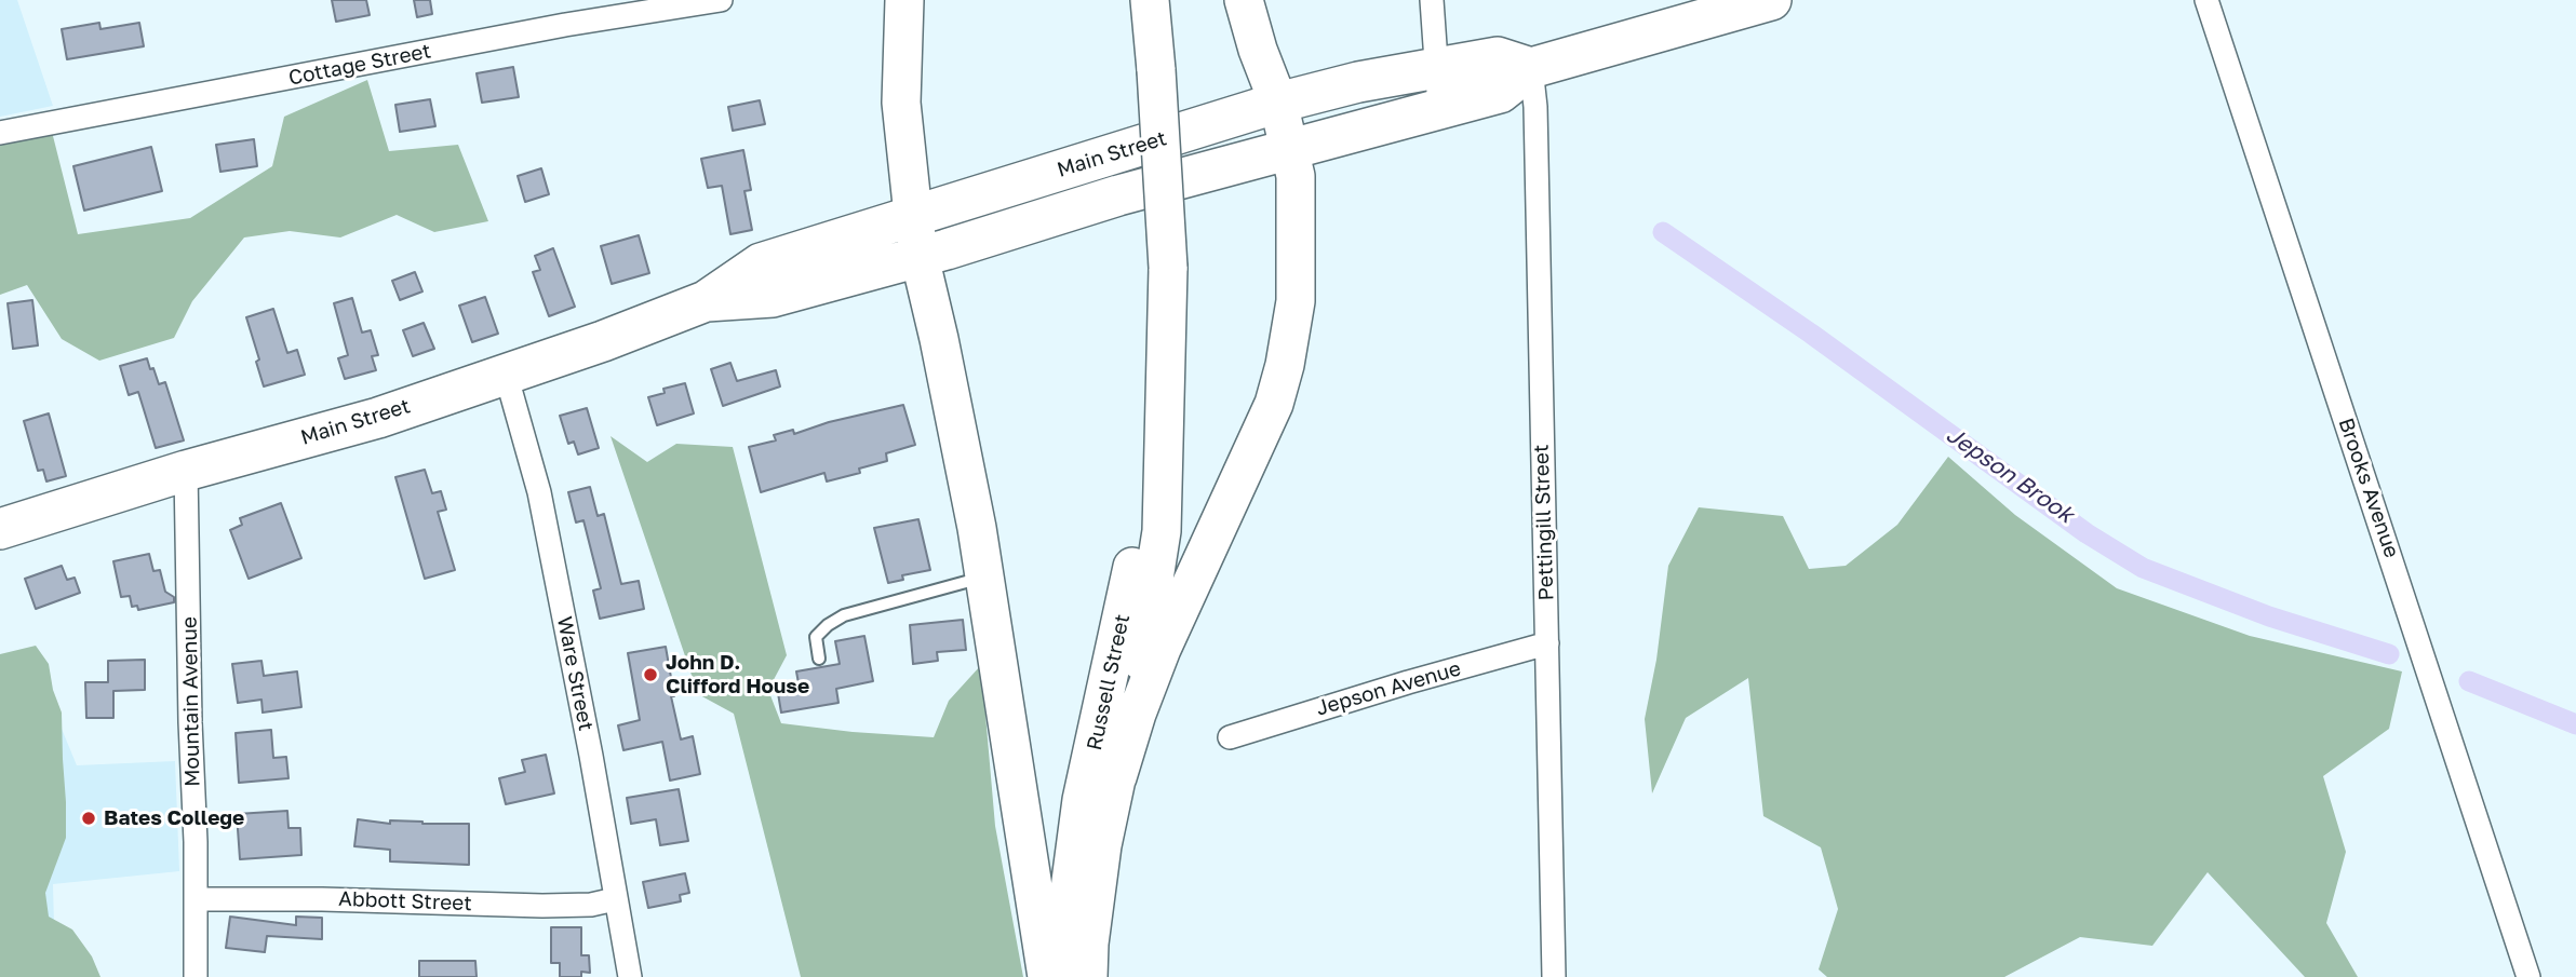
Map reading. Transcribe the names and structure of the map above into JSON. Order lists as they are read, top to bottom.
{
  "streets": {
    "highway": ["Main Street"],
    "main road": ["Russell Street"],
    "street": [
      "Cottage Street",
      "Brooks Avenue",
      "Pettingill Street",
      "Ware Street",
      "Jepson Avenue",
      "Mountain Avenue",
      "Abbott Street"
    ]
  },
  "crossings": [
    ["Main Street", "Pettingill Street"],
    ["Main Street", "Ware Street"],
    ["Main Street", "Mountain Avenue"],
    ["Pettingill Street", "Jepson Avenue"],
    ["Ware Street", "Abbott Street"],
    ["Mountain Avenue", "Abbott Street"]
  ],
  "water": ["Jepson Brook"],
  "places": ["John D. Clifford House", "Bates College"]
}
